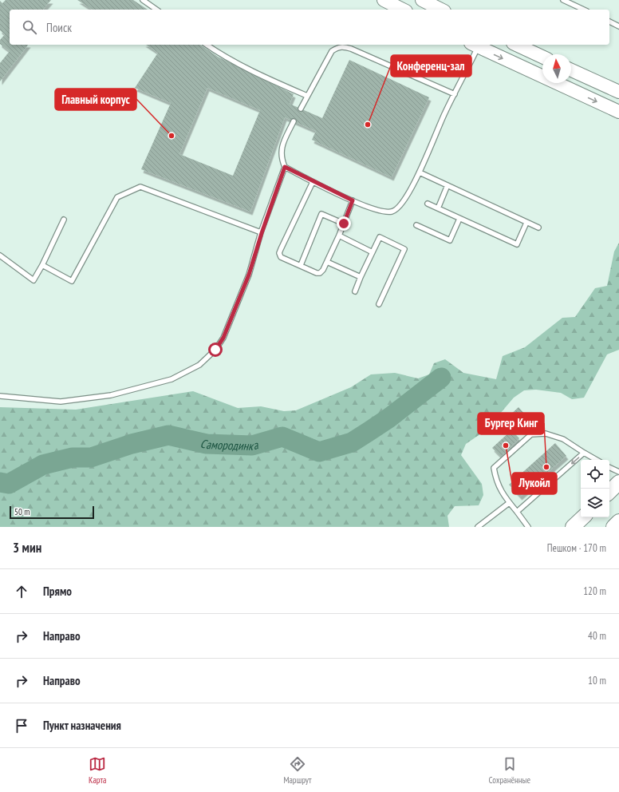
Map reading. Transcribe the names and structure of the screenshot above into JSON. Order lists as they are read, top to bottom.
{
  "water": ["Самородинка"],
  "places": [
    "Конференц-зал",
    "Главный корпус",
    "Лукойл",
    "Бургер Кинг"
  ],
  "scale_bar": "50 m",
  "north": "top",
  "page": {
    "search": "Поиск",
    "scale": "50 m",
    "heading": ["3 мин", "Пешком · 170 m"],
    "list": [
      ["Прямо", "120 m"],
      ["Направо", "40 m"],
      ["Направо", "10 m"],
      "Пункт назначения"
    ],
    "nav": ["Карта", "Маршрут", "Сохранённые"]
  }
}
